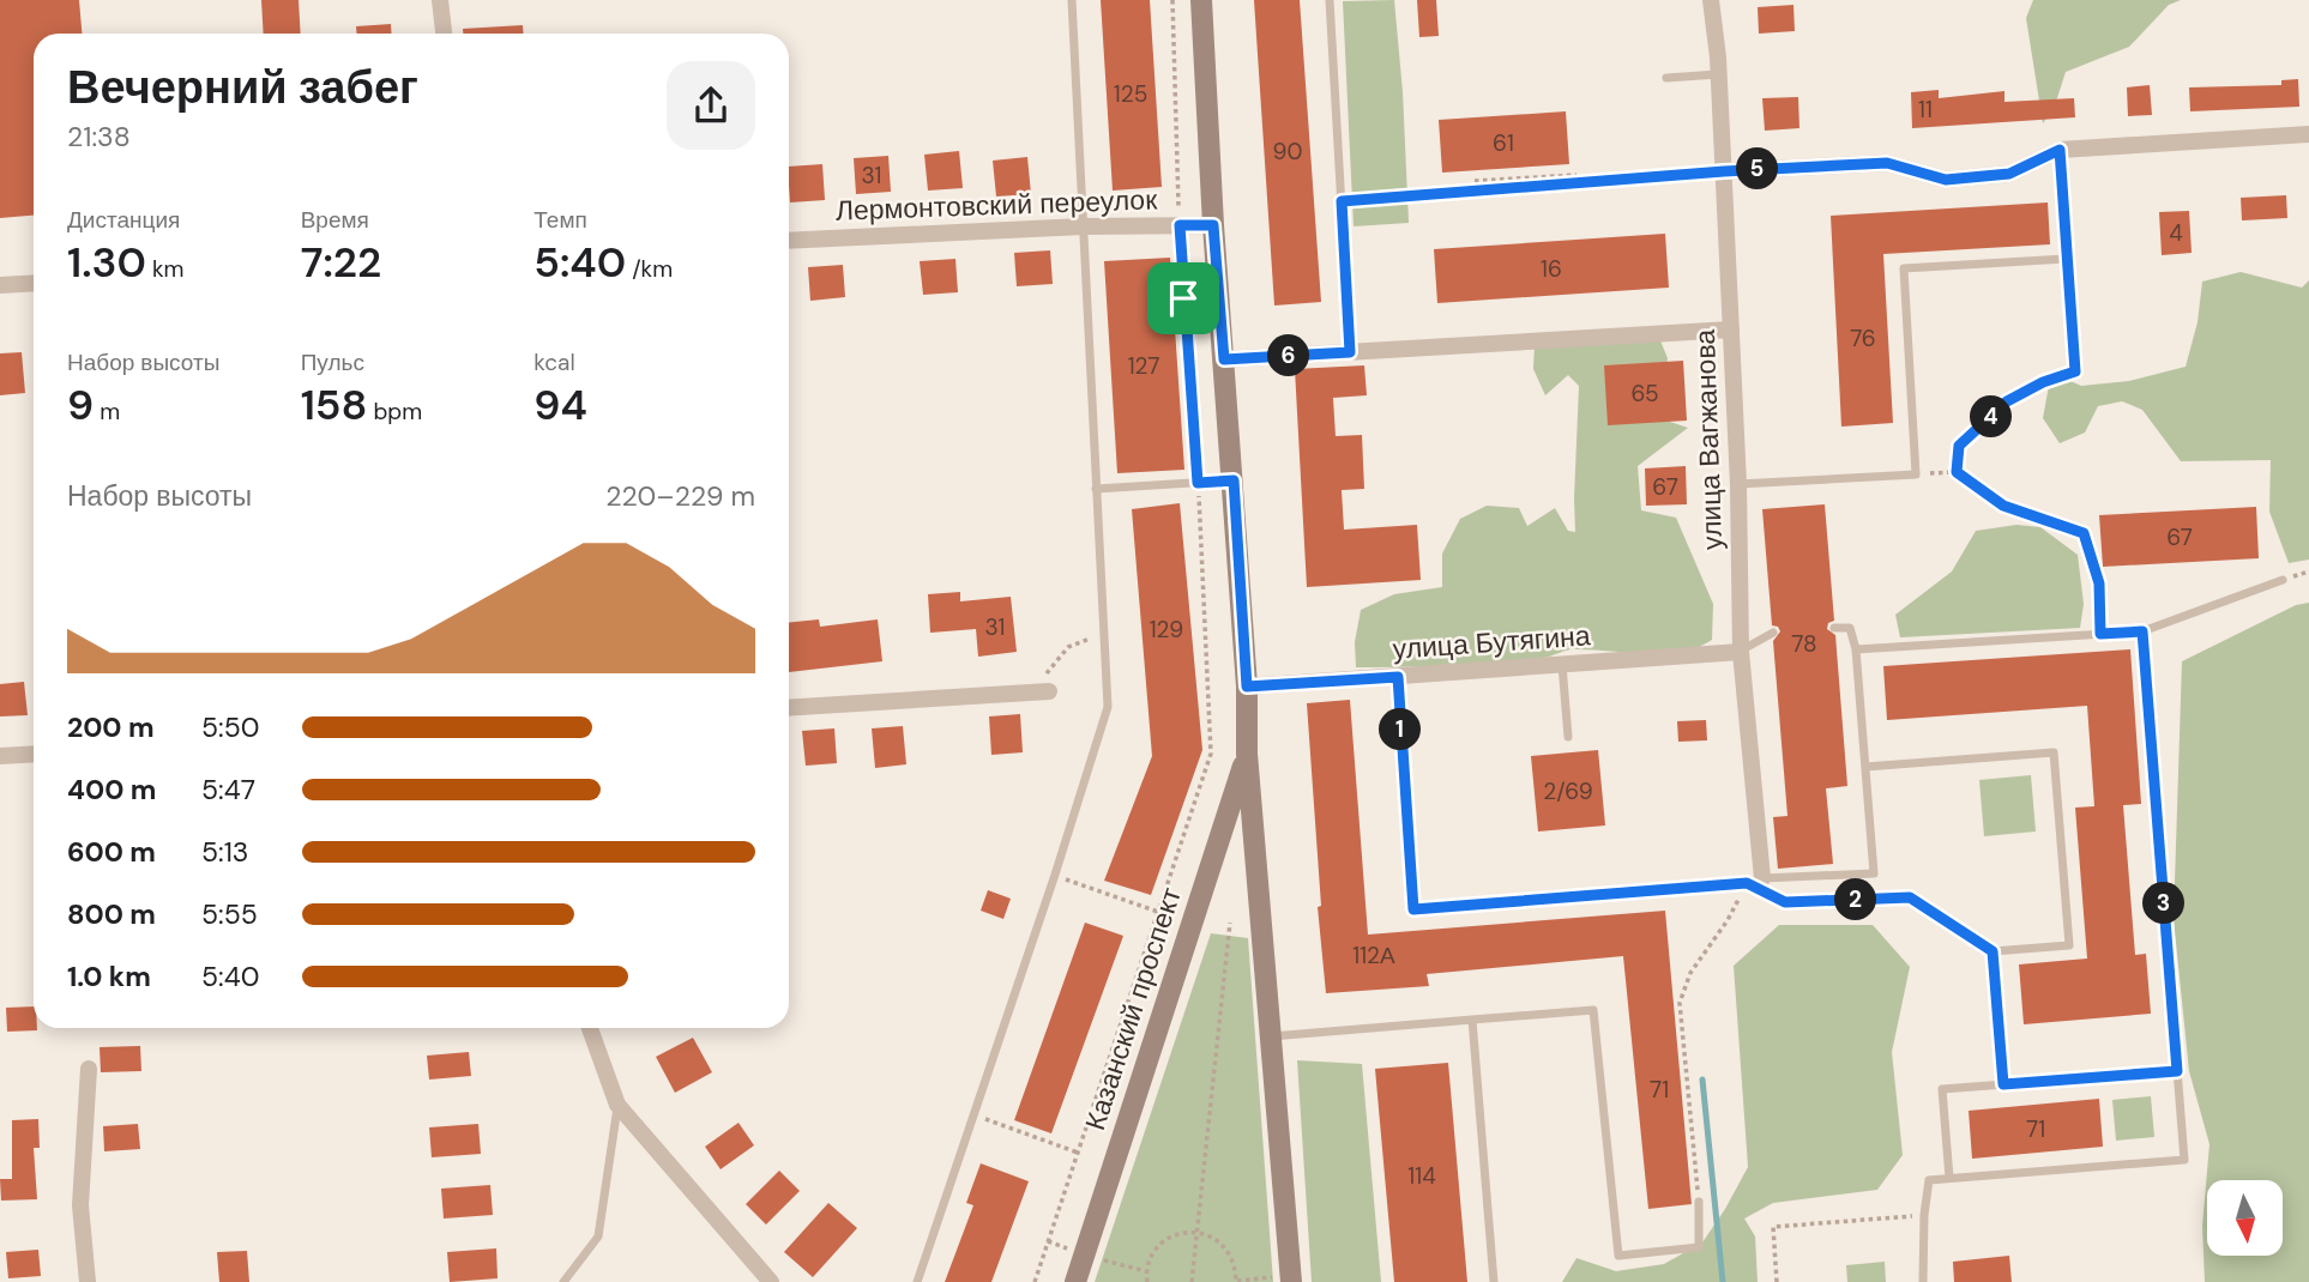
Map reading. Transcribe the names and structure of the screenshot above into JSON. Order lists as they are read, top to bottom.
{
  "streets": {
    "street": [
      "Лермонтовский переулок",
      "улица Вагжанова",
      "улица Бутягина",
      "Казанский проспект"
    ]
  },
  "crossings": [
    ["Лермонтовский переулок", "Казанский проспект"],
    ["улица Вагжанова", "улица Бутягина"],
    ["улица Бутягина", "Казанский проспект"]
  ],
  "house_numbers": [
    "125",
    "11",
    "61",
    "90",
    "31",
    "4",
    "16",
    "76",
    "127",
    "65",
    "67",
    "67",
    "31",
    "129",
    "78",
    "2/69",
    "112А",
    "71",
    "71",
    "114"
  ],
  "north": "bottom",
  "page": {
    "heading": ["Вечерний забег", "21:38"],
    "pins": [
      "5",
      "6",
      "4",
      "1",
      "2",
      "3"
    ],
    "stats": [
      ["Дистанция", "1.30 km"],
      ["Время", "7:22"],
      ["Темп", "5:40 /km"],
      ["Набор высоты", "9 m"],
      ["Пульс", "158 bpm"],
      ["kcal", "94"]
    ],
    "chart": ["Набор высоты", "220–229 m"],
    "list": [
      {
        "name": "200 m",
        "note": "5:50"
      },
      {
        "name": "400 m",
        "note": "5:47"
      },
      {
        "name": "600 m",
        "note": "5:13"
      },
      {
        "name": "800 m",
        "note": "5:55"
      },
      {
        "name": "1.0 km",
        "note": "5:40"
      }
    ]
  }
}
